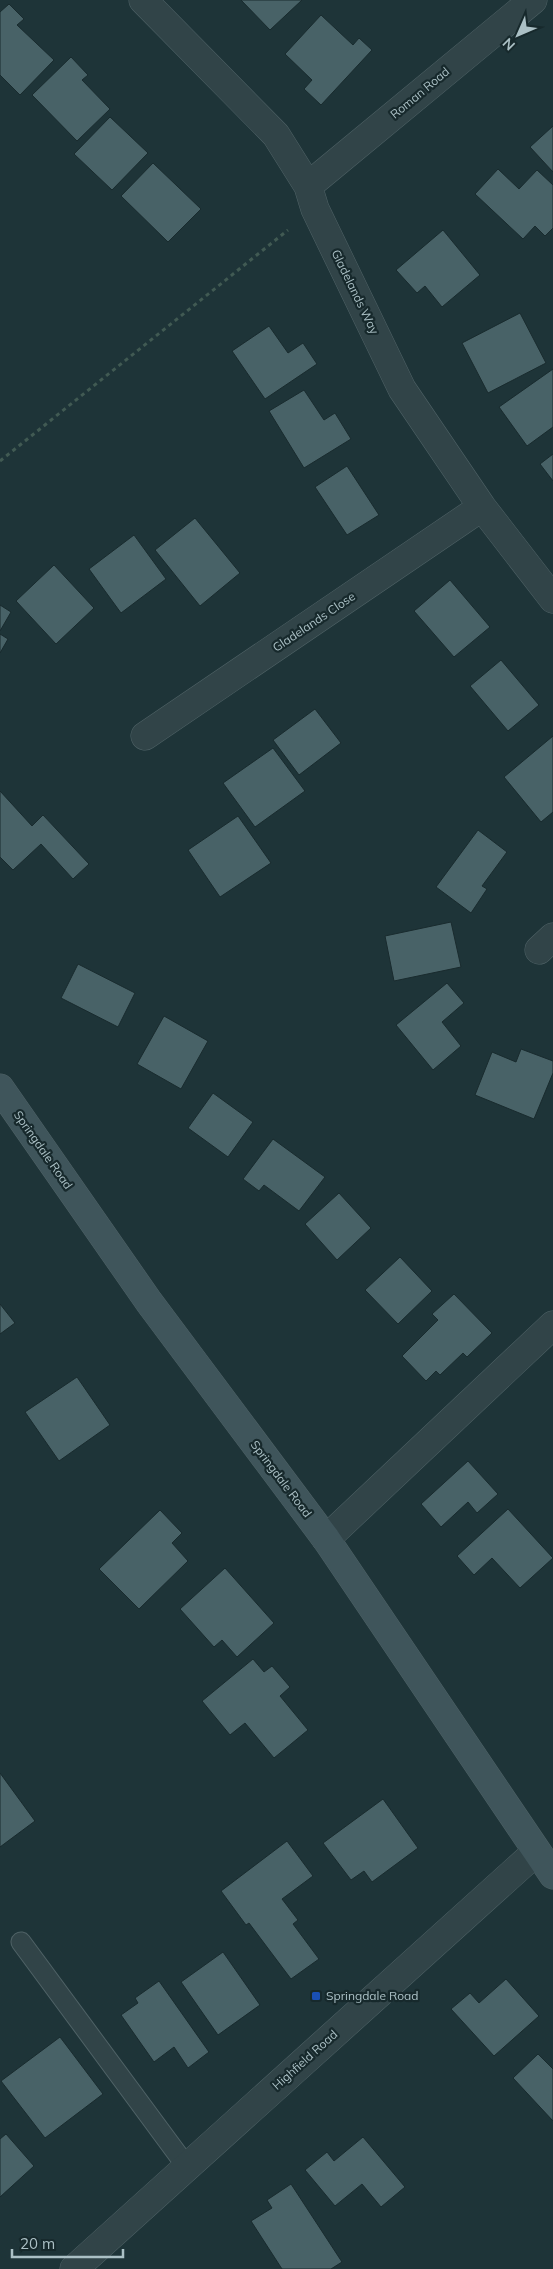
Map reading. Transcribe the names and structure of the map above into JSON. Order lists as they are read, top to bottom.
{
  "streets": {
    "street": [
      "Roman Road",
      "Gladelands Way",
      "Gladelands Close",
      "Springdale Road",
      "Highfield Road"
    ]
  },
  "crossings": [
    ["Roman Road", "Gladelands Way"],
    ["Gladelands Way", "Gladelands Close"],
    ["Springdale Road", "Highfield Road"]
  ],
  "places": {
    "transit": ["Springdale Road"]
  },
  "scale_bar": "20 m",
  "north": "bottom left"
}
